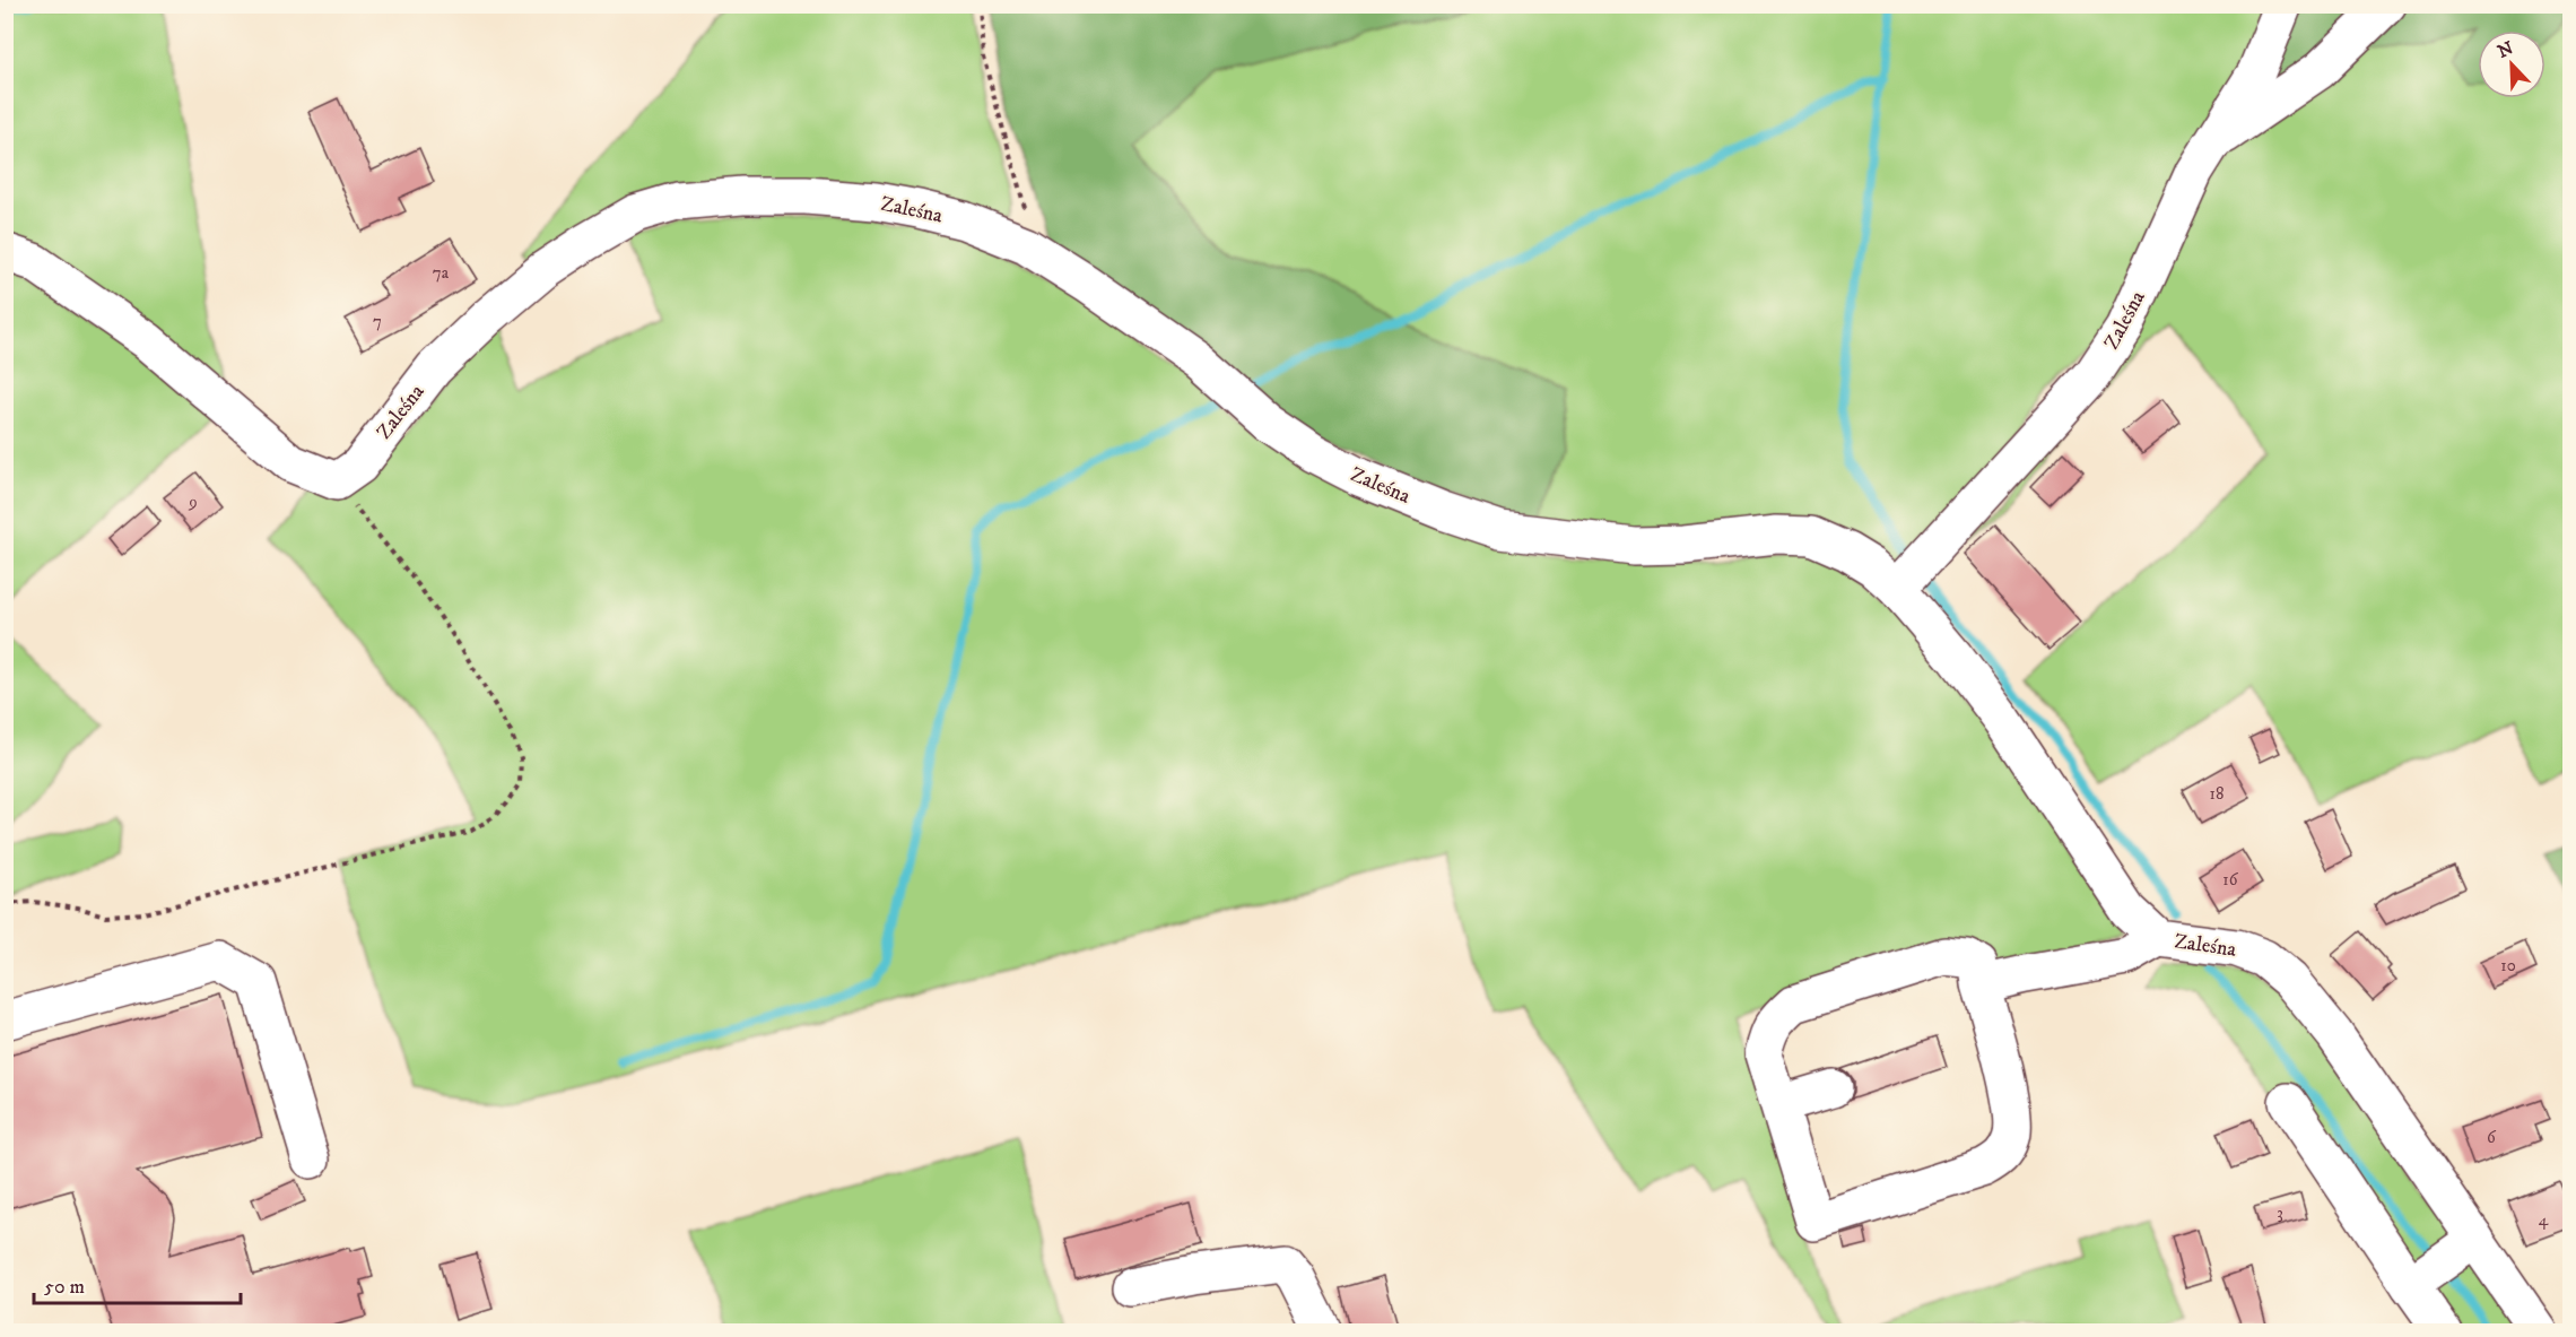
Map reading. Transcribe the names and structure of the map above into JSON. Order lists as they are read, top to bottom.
{
  "streets": {
    "street": ["Zaleśna"]
  },
  "house_numbers": [
    "7a",
    "7",
    "9",
    "18",
    "16",
    "10",
    "6",
    "3",
    "4"
  ],
  "scale_bar": "50 m",
  "north": "top left"
}
